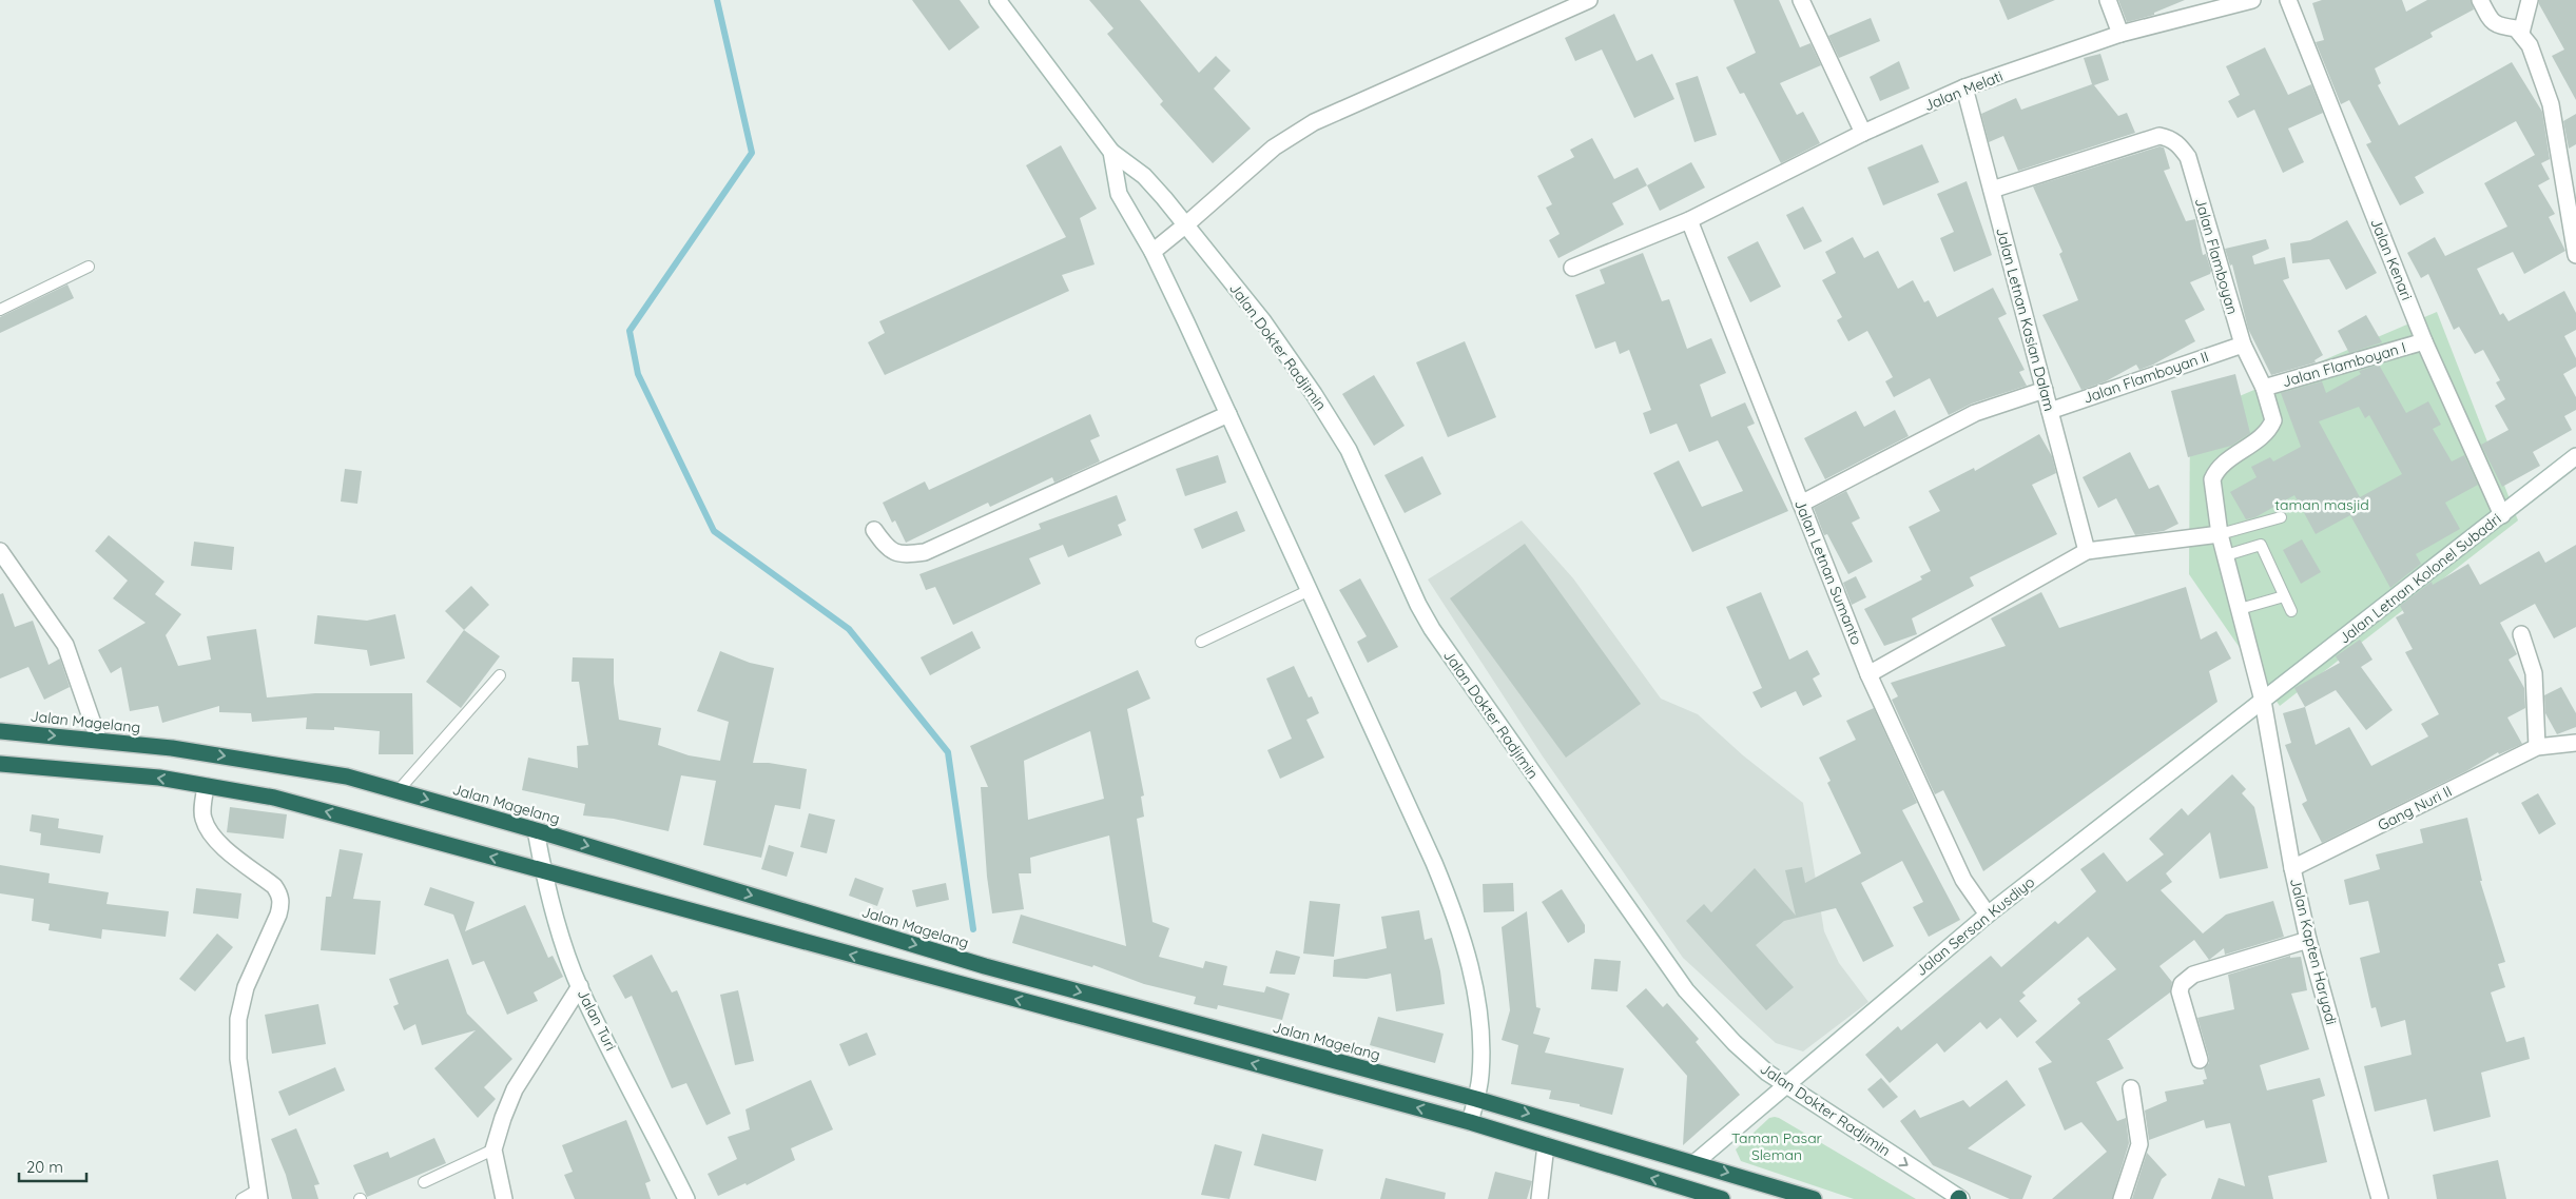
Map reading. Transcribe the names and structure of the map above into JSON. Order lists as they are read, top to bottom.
{
  "streets": {
    "highway": ["Jalan Magelang"],
    "street": [
      "Jalan Melati",
      "Jalan Flamboyan",
      "Jalan Kenari",
      "Jalan Letnan Kasian Dalam",
      "Jalan Dokter Radjimin",
      "Jalan Flamboyan I",
      "Jalan Flamboyan II",
      "Jalan Letnan Sumanto",
      "Jalan Letnan Kolonel Subadri",
      "Gang Nuri II",
      "Jalan Sersan Kusdiyo",
      "Jalan Kapten Haryadi",
      "Jalan Turi"
    ]
  },
  "crossings": [
    ["Jalan Melati", "Jalan Letnan Kasian Dalam"],
    ["Jalan Melati", "Jalan Letnan Sumanto"],
    ["Jalan Flamboyan", "Jalan Letnan Kasian Dalam"],
    ["Jalan Flamboyan", "Jalan Flamboyan I"],
    ["Jalan Flamboyan", "Jalan Flamboyan II"],
    ["Jalan Flamboyan", "Jalan Letnan Kolonel Subadri"],
    ["Jalan Flamboyan", "Jalan Sersan Kusdiyo"],
    ["Jalan Flamboyan", "Jalan Kapten Haryadi"],
    ["Jalan Kenari", "Jalan Flamboyan I"],
    ["Jalan Kenari", "Jalan Letnan Kolonel Subadri"],
    ["Jalan Letnan Kasian Dalam", "Jalan Flamboyan II"],
    ["Jalan Dokter Radjimin", "Jalan Magelang"],
    ["Jalan Dokter Radjimin", "Jalan Sersan Kusdiyo"],
    ["Jalan Letnan Sumanto", "Jalan Sersan Kusdiyo"],
    ["Jalan Letnan Kolonel Subadri", "Jalan Sersan Kusdiyo"],
    ["Jalan Letnan Kolonel Subadri", "Jalan Kapten Haryadi"],
    ["Jalan Magelang", "Jalan Sersan Kusdiyo"],
    ["Jalan Magelang", "Jalan Turi"],
    ["Gang Nuri II", "Jalan Kapten Haryadi"],
    ["Jalan Sersan Kusdiyo", "Jalan Kapten Haryadi"]
  ],
  "parks": ["taman masjid", "Taman Pasar Sleman"],
  "scale_bar": "20 m"
}
